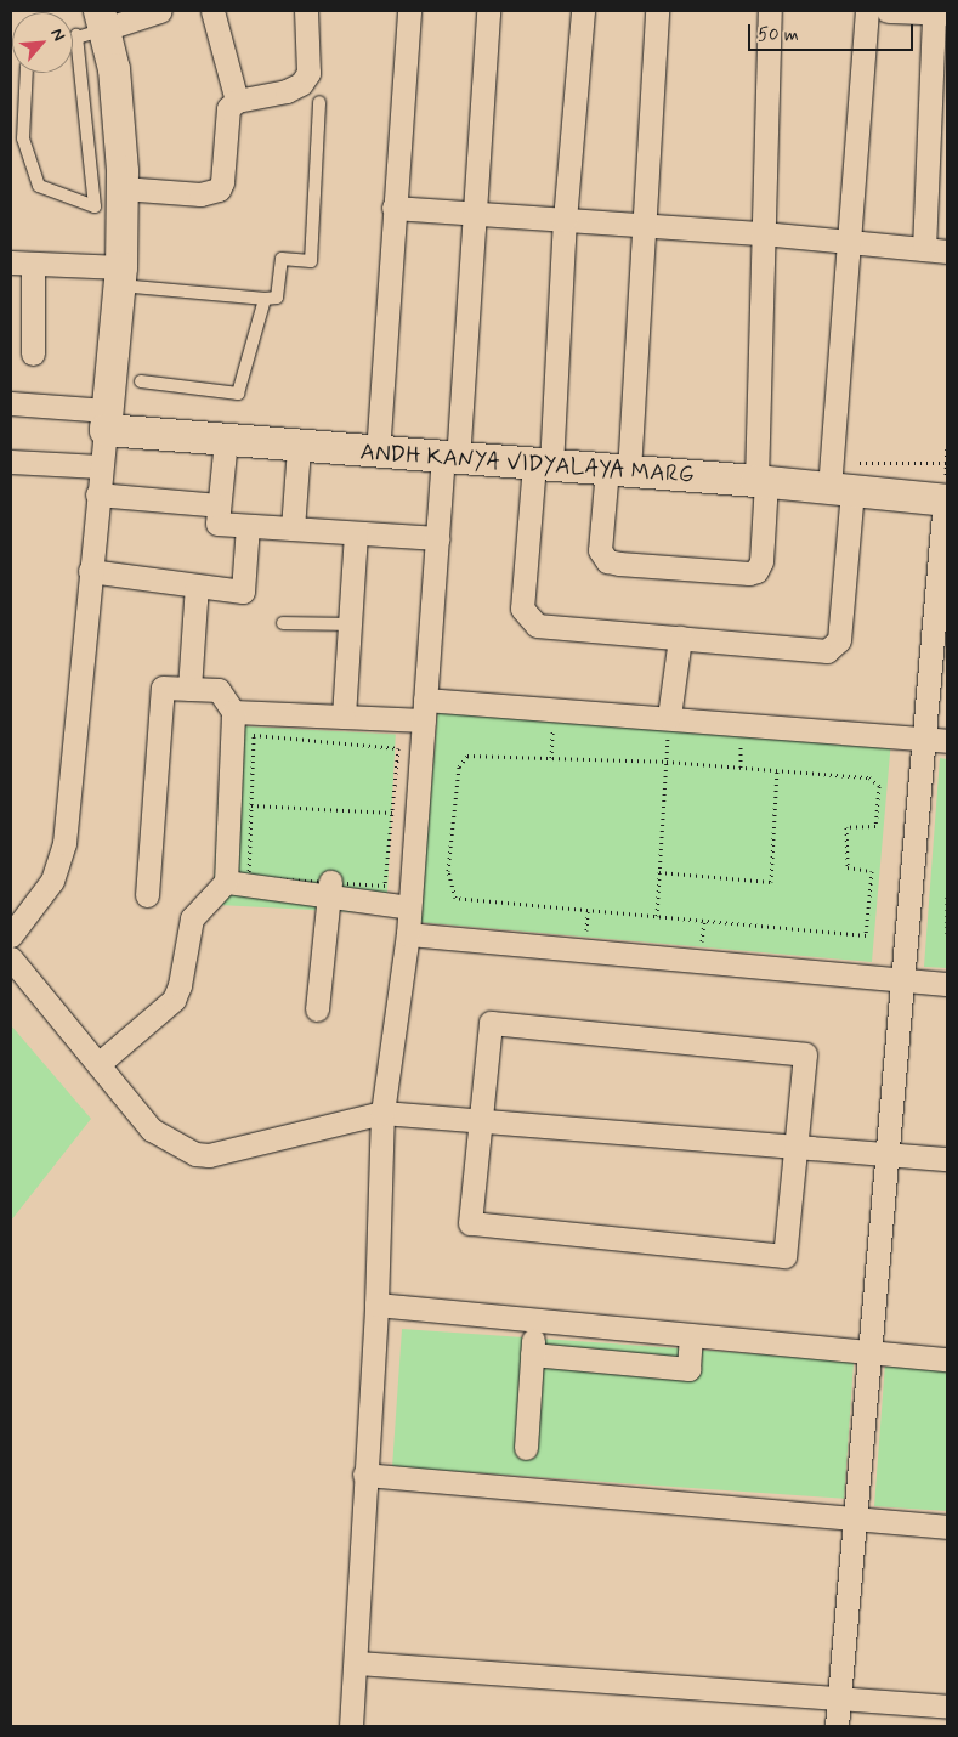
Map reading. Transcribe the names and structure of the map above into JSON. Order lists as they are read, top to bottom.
{
  "streets": {
    "street": ["ANDH KANYA VIDYALAYA MARG"]
  },
  "scale_bar": "50 m",
  "north": "top right"
}
